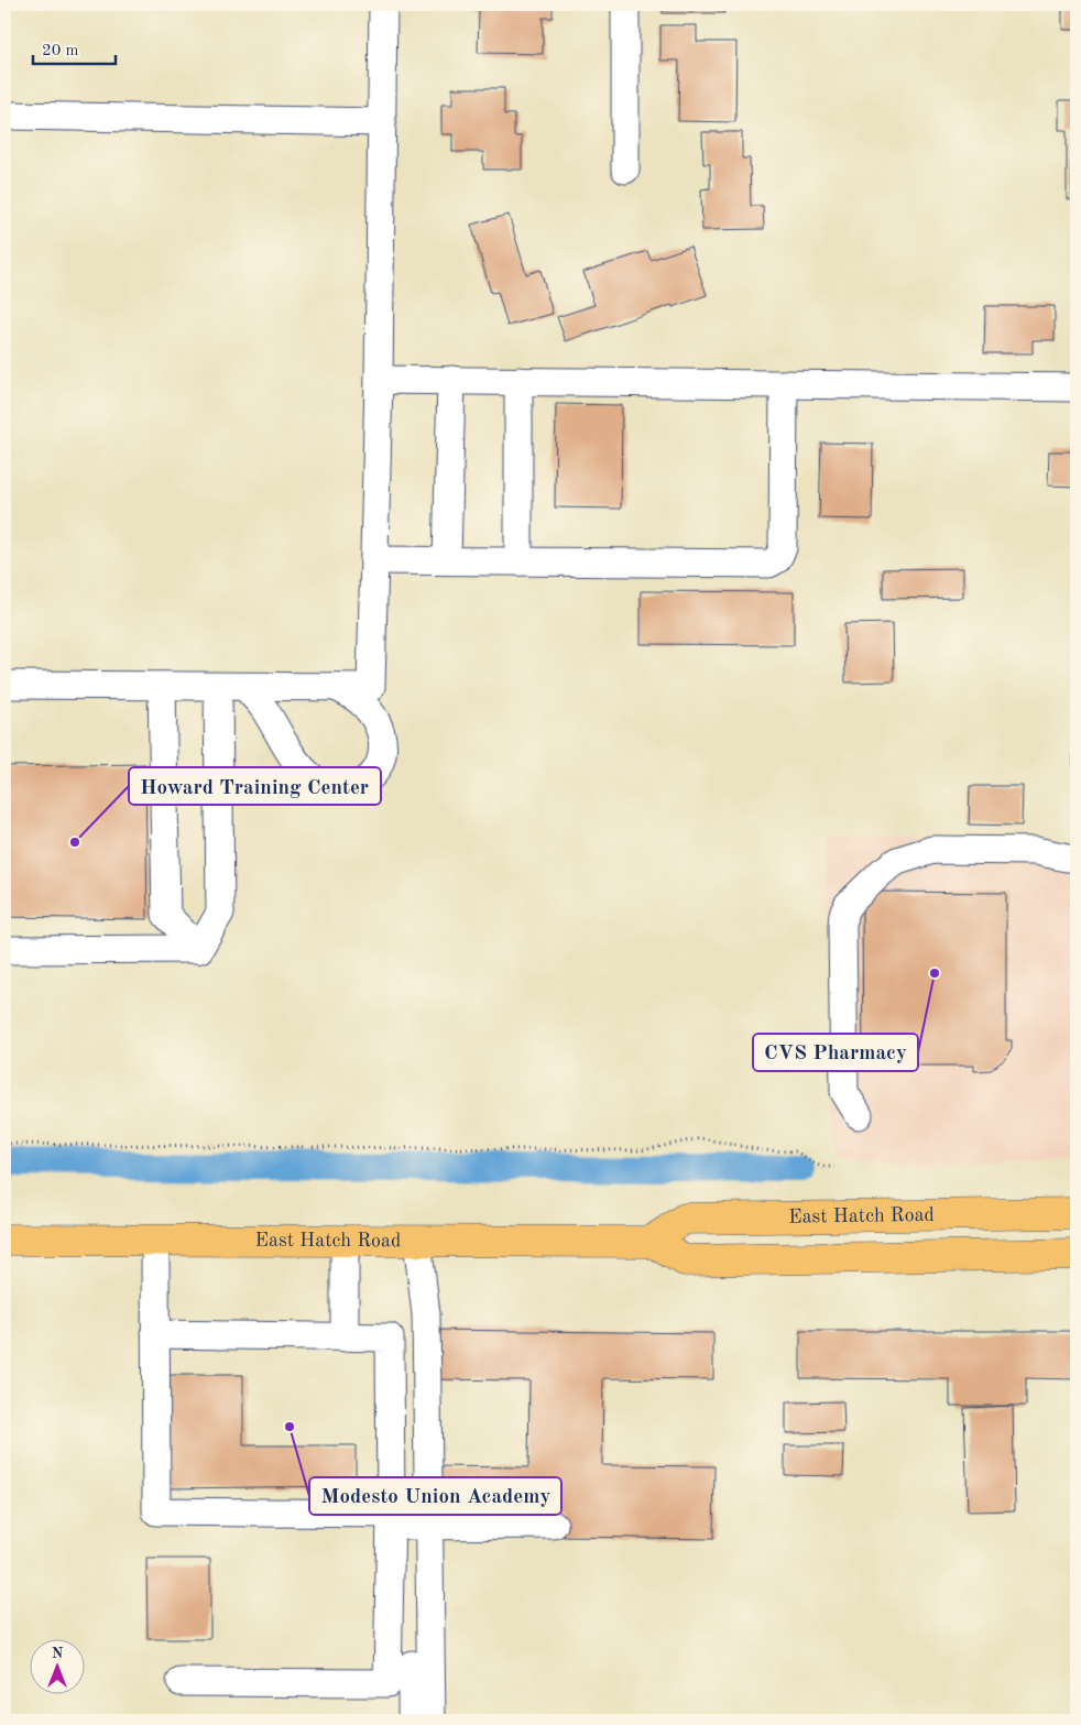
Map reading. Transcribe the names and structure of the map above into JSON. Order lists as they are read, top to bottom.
{
  "streets": {
    "main road": ["East Hatch Road"]
  },
  "places": ["Howard Training Center", "CVS Pharmacy", "Modesto Union Academy"],
  "scale_bar": "20 m",
  "north": "top"
}
